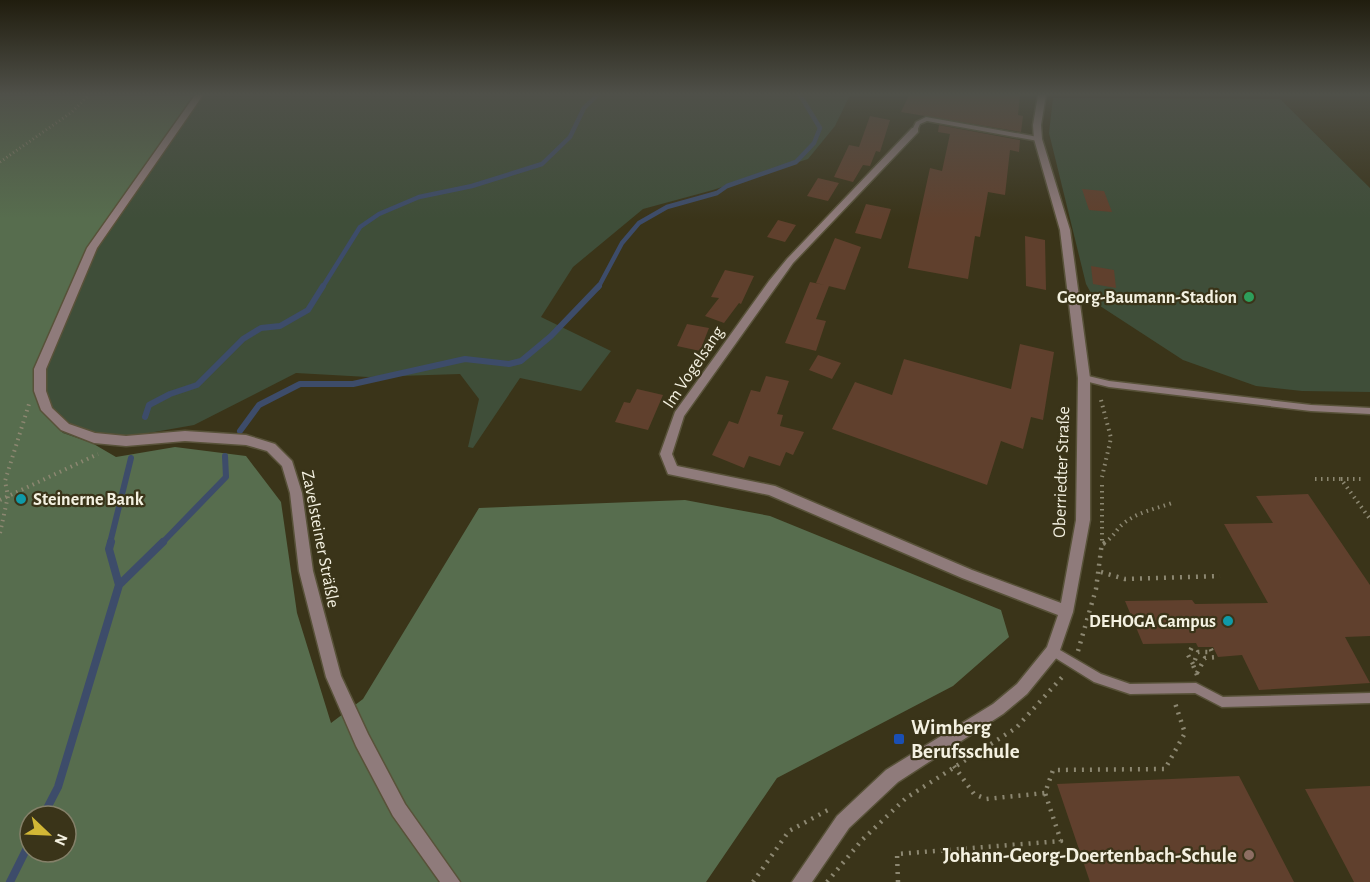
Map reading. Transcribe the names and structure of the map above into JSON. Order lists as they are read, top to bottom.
{
  "streets": {
    "street": ["Im Vogelsang", "Oberriedter Straße", "Zavelsteiner Sträßle"]
  },
  "crossings": [
    ["Im Vogelsang", "Oberriedter Straße"]
  ],
  "places": {
    "other": [
      "Georg-Baumann-Stadion",
      "Steinerne Bank",
      "DEHOGA Campus",
      "Johann-Georg-Doertenbach-Schule"
    ],
    "transit": ["Wimberg Berufsschule"]
  },
  "north": "bottom right"
}
